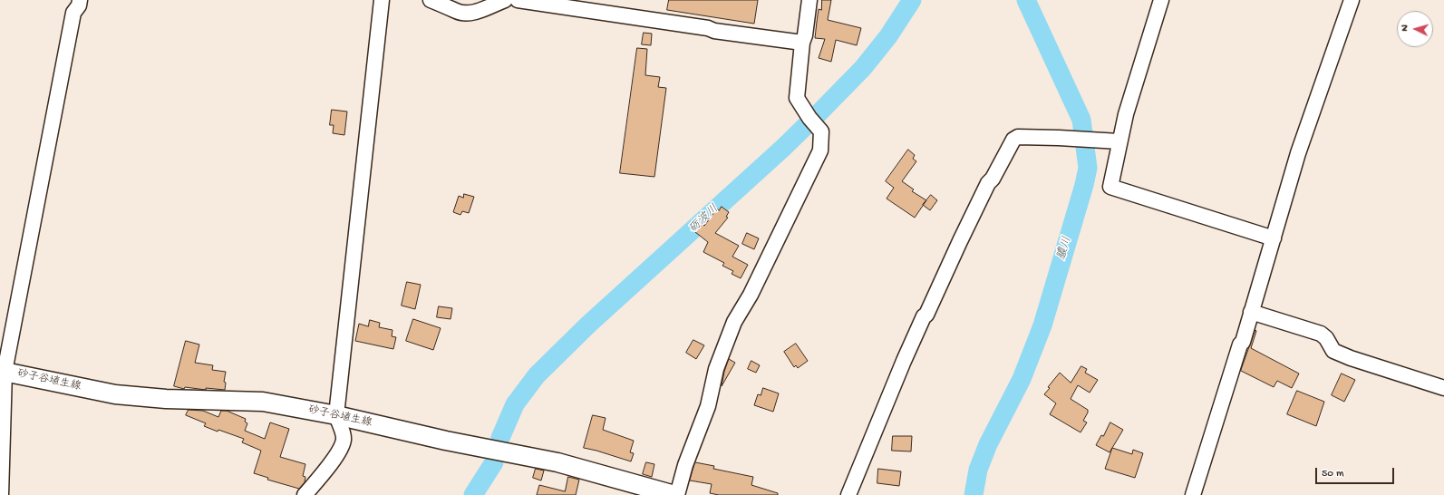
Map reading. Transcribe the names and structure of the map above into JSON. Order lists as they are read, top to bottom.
{
  "streets": {
    "main road": ["砂子谷埴生線"]
  },
  "water": ["砺波川", "膿川"],
  "scale_bar": "50 m",
  "north": "left"
}
